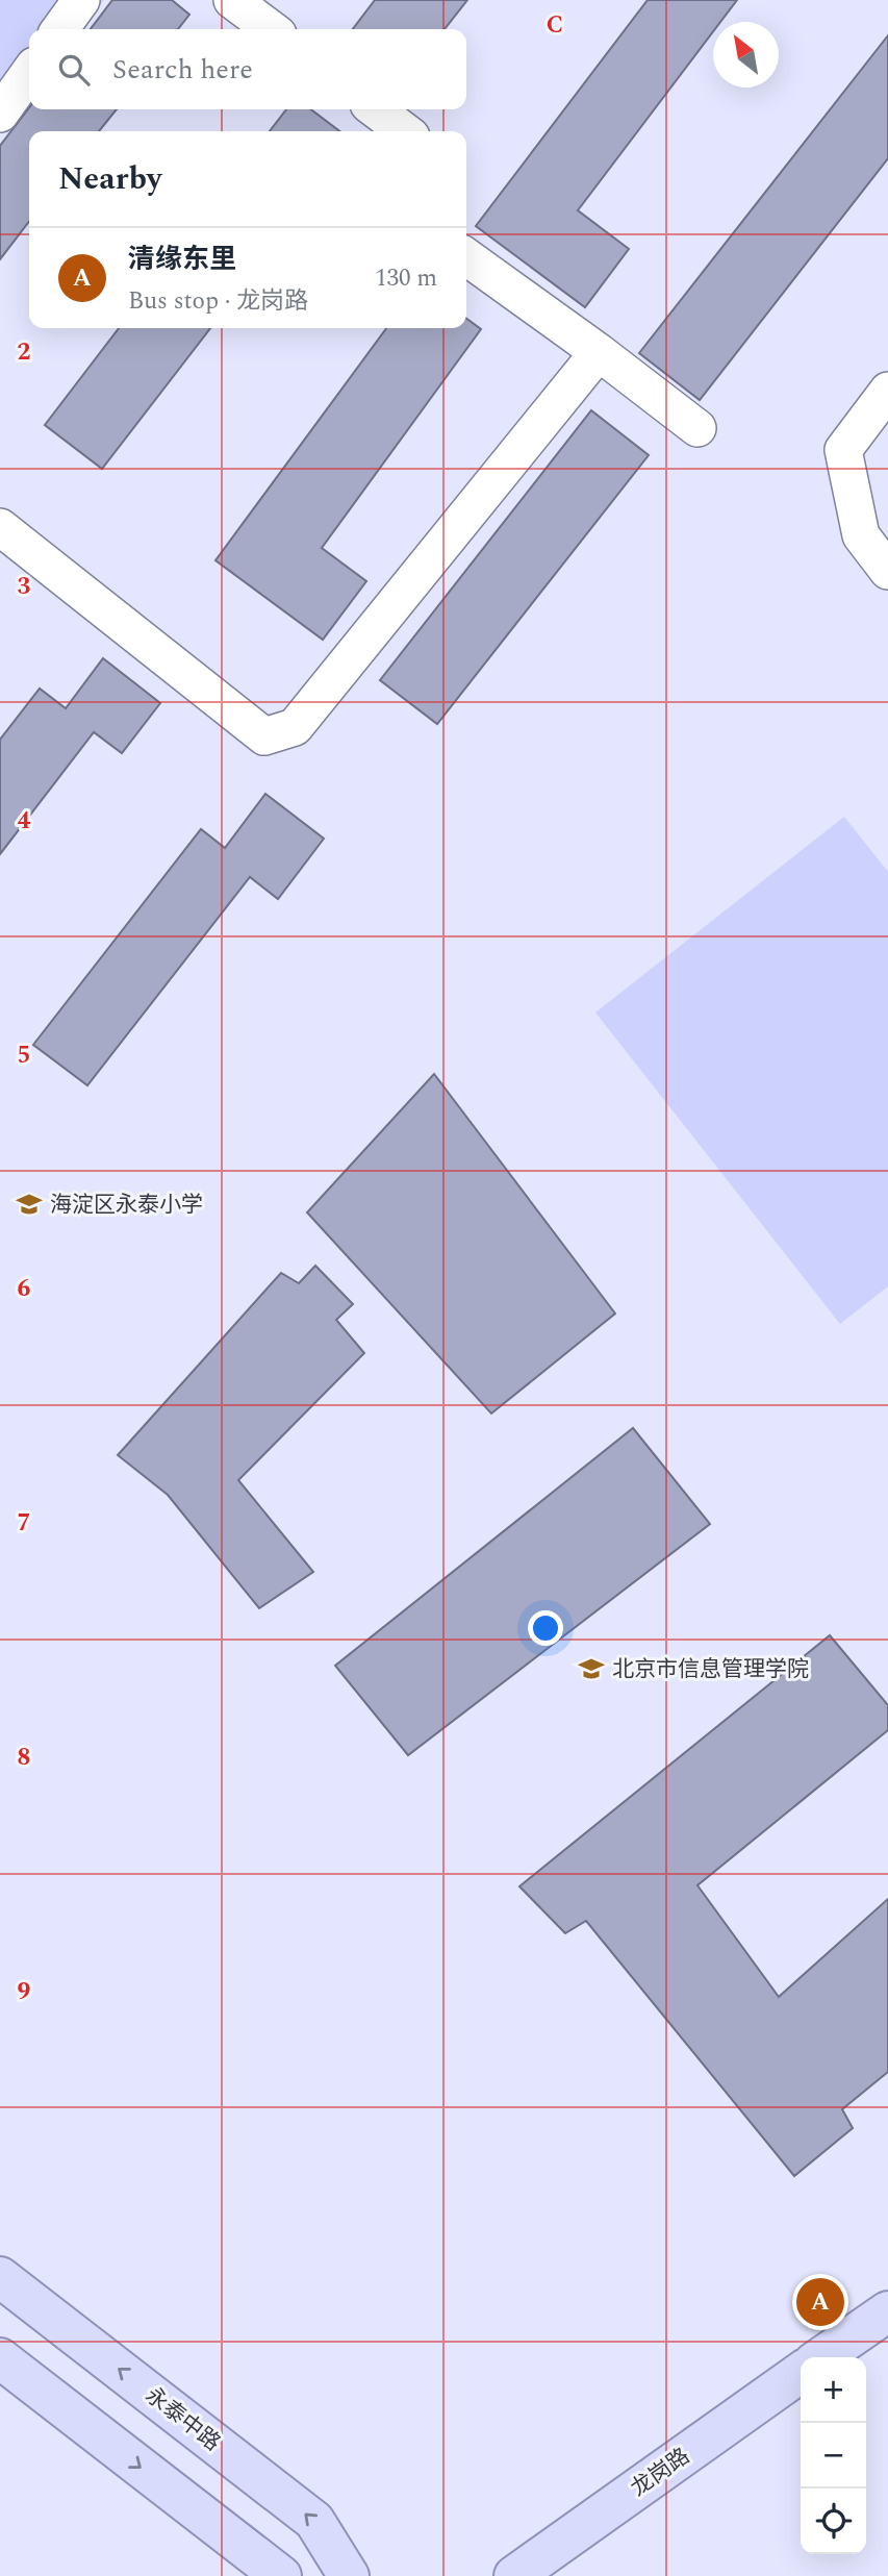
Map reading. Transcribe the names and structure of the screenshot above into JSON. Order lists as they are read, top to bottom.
{
  "streets": {
    "main road": ["永泰中路", "龙岗路"]
  },
  "places": {
    "school or university": ["海淀区永泰小学", "北京市信息管理学院"]
  },
  "north": "top left",
  "page": {
    "search": "Search here",
    "heading": "Nearby",
    "list": [
      {
        "mark": "A",
        "name": "清缘东里",
        "note": "Bus stop · 龙岗路",
        "value": "130 m"
      }
    ],
    "pins": "A",
    "map_buttons": ["+", "−"]
  },
  "grid": {
    "columns": ["C"],
    "rows": [
      "2",
      "3",
      "4",
      "5",
      "6",
      "7",
      "8",
      "9"
    ]
  }
}
